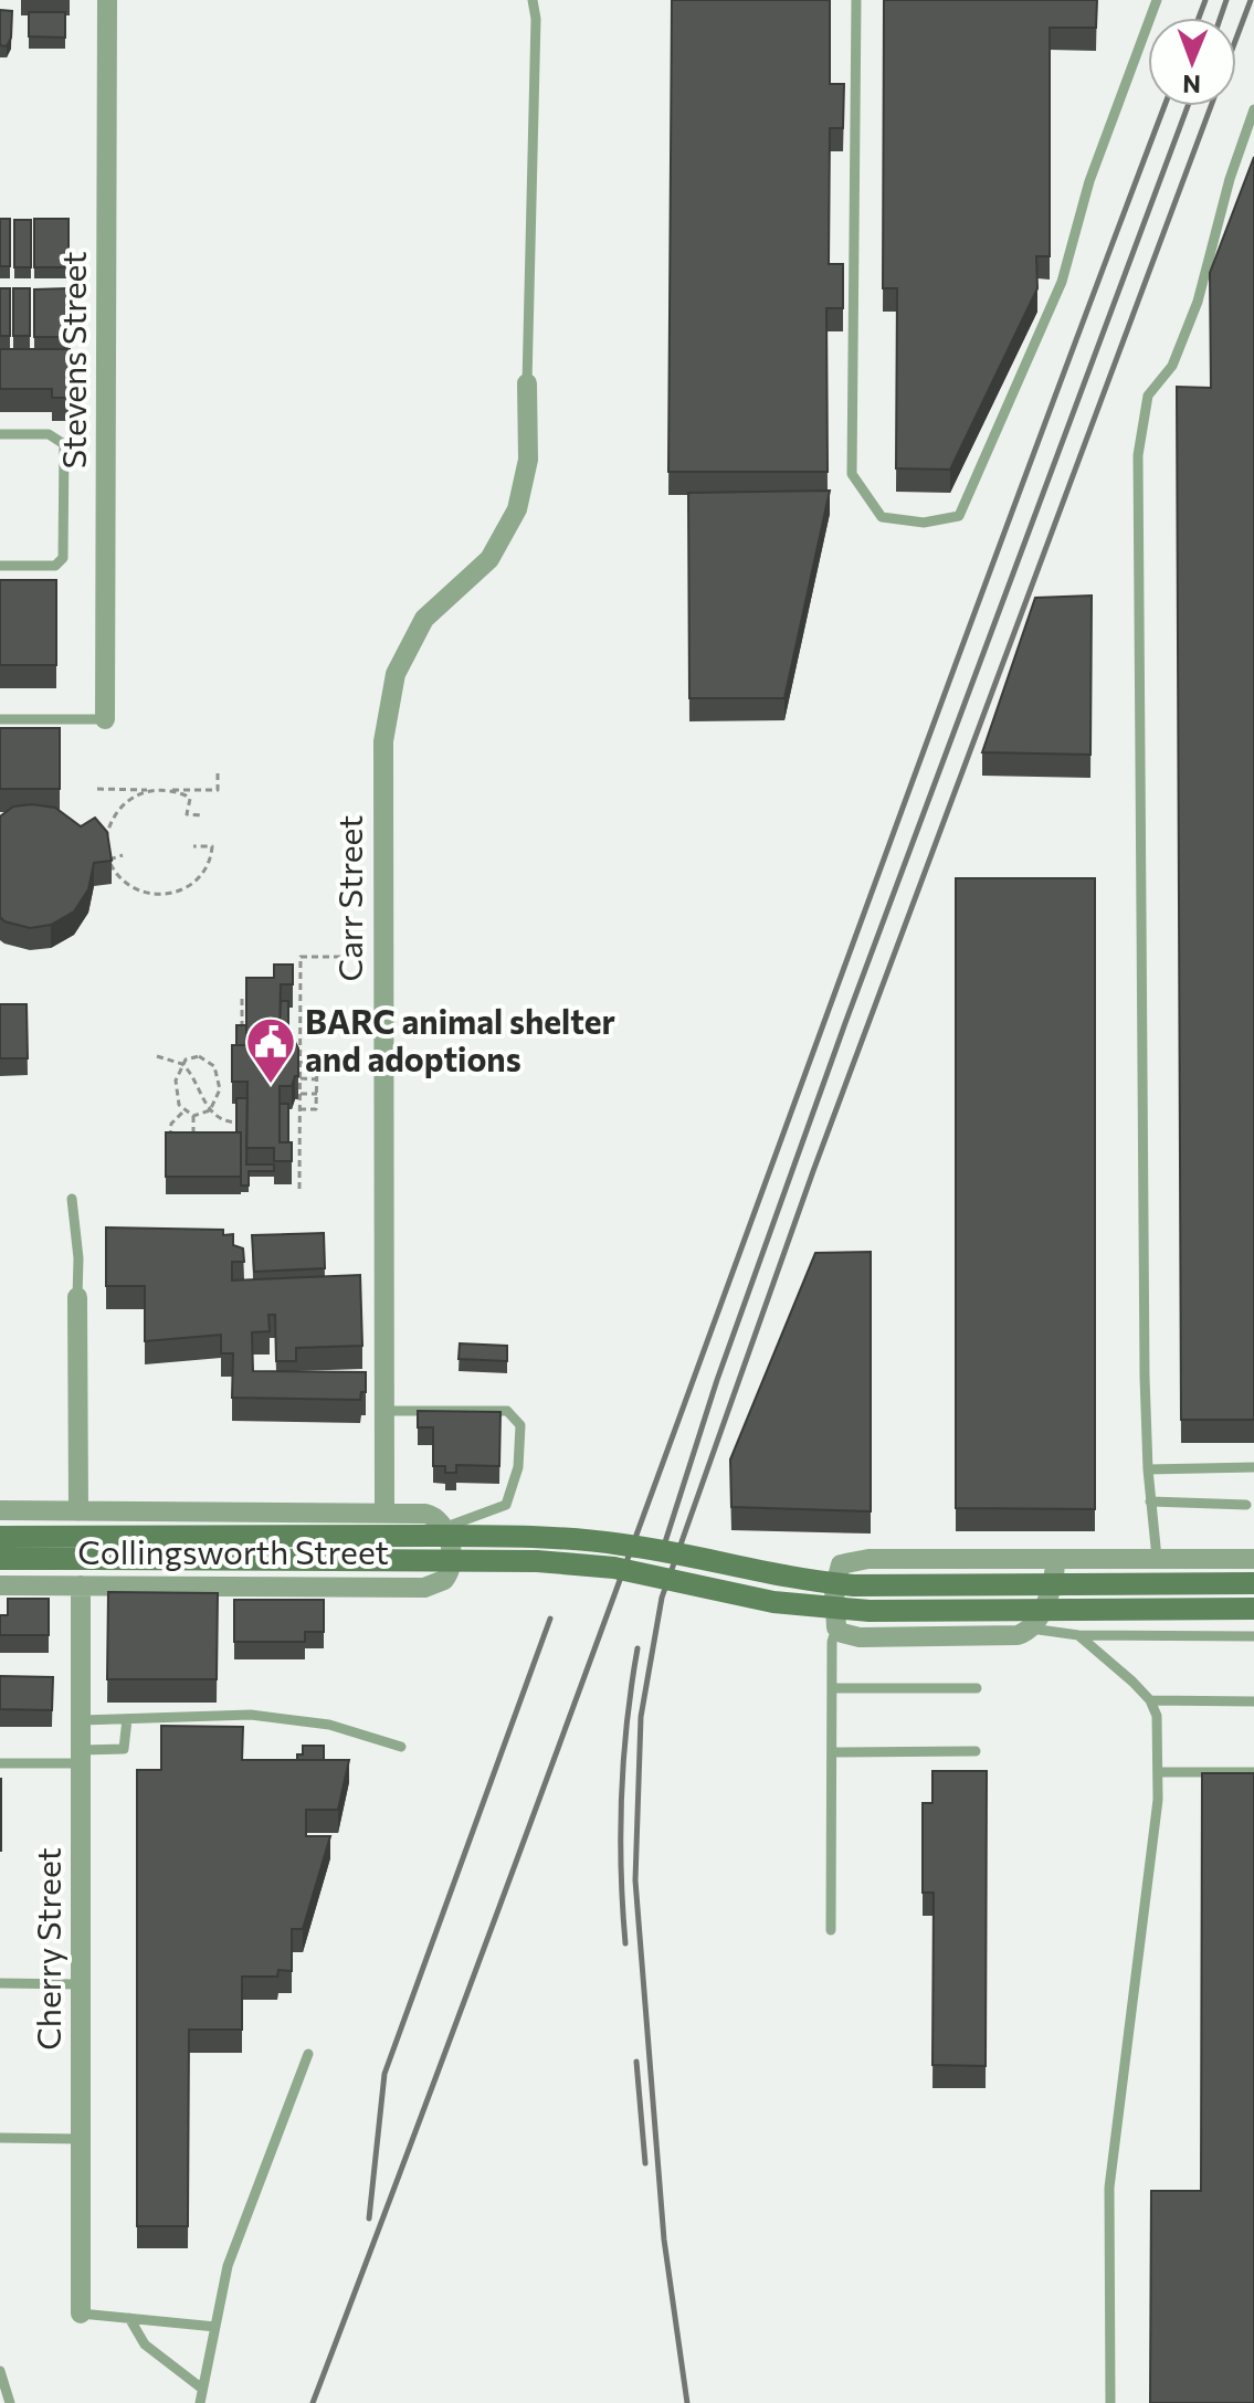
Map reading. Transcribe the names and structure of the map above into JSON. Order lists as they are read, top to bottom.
{
  "streets": {
    "main road": ["Collingsworth Street"],
    "street": ["Stevens Street", "Carr Street", "Cherry Street"]
  },
  "crossings": [
    ["Carr Street", "Collingsworth Street"],
    ["Collingsworth Street", "Cherry Street"]
  ],
  "places": {
    "public building": ["BARC animal shelter and adoptions"]
  },
  "north": "bottom"
}
